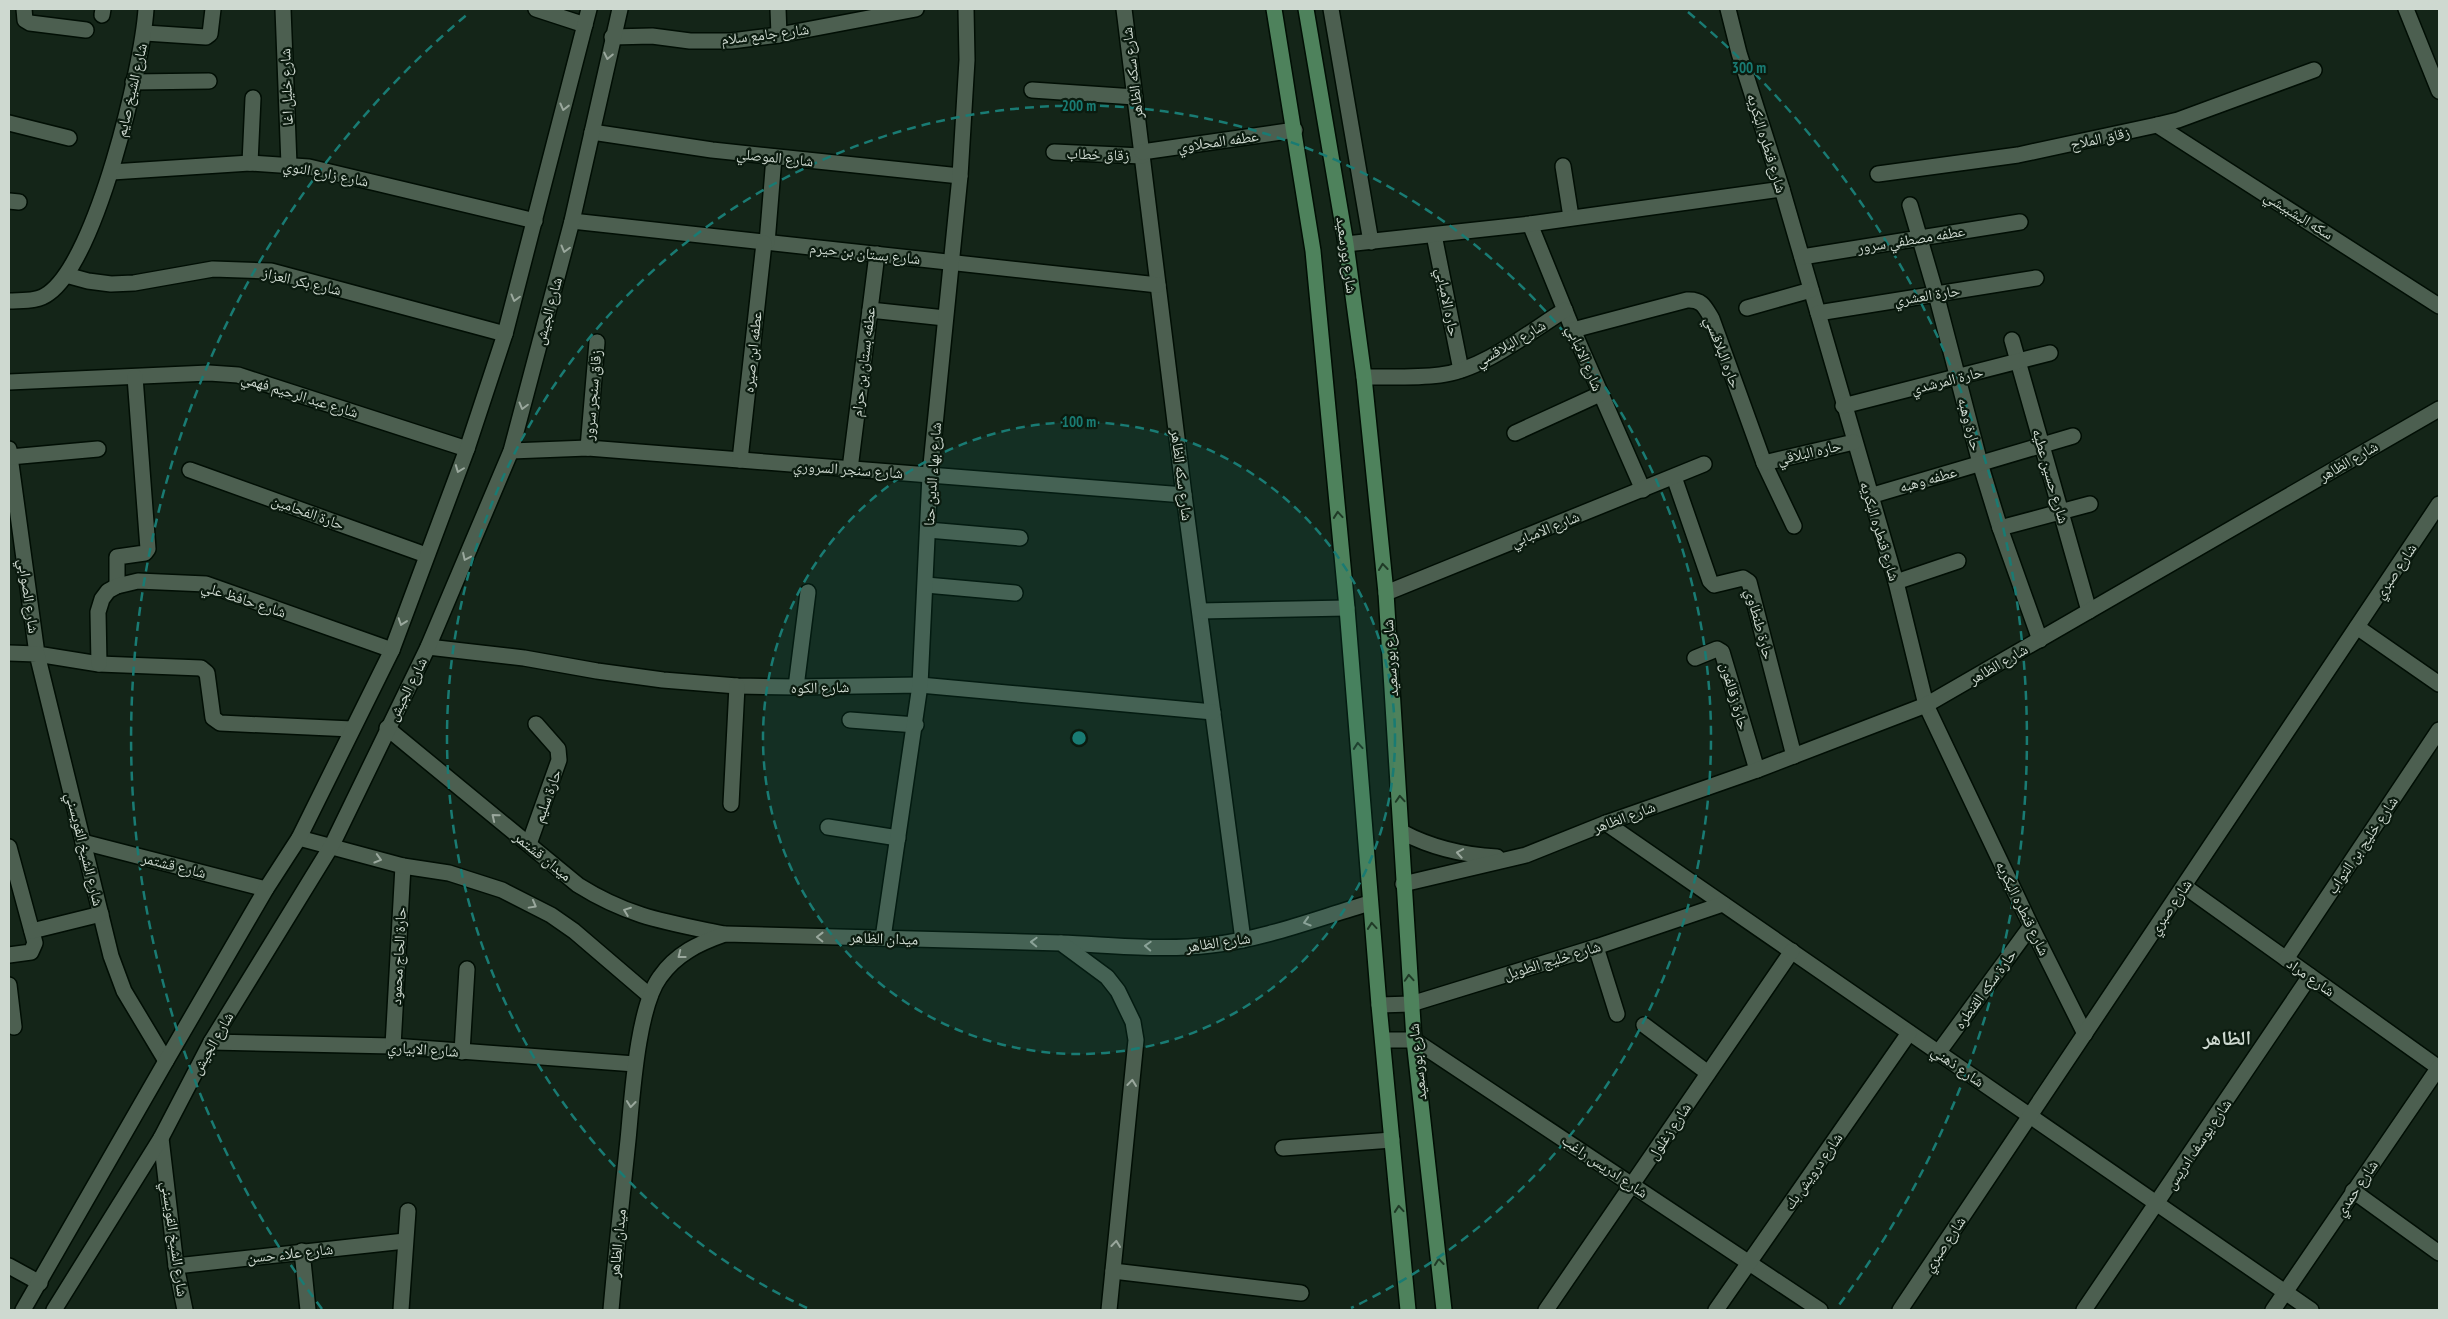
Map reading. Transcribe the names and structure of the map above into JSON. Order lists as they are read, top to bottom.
{
  "streets": {
    "main road": ["شارع بورسعيد"],
    "street": [
      "شارع جامع سلام",
      "شارع سكه الظاهر",
      "شارع خليل اغا",
      "شارع الشيخ صايم",
      "زقاق الملاح",
      "عطفه المحلاوي",
      "شارع قنطره البكريه",
      "زقاق خطاب",
      "شارع الموصلي",
      "شارع زارع النوي",
      "سكه البشبيشي",
      "عطفه مصطفي سرور",
      "شارع بستان بن حيرم",
      "شارع بكر العزاز",
      "حارة العشري",
      "حاره الامبابي",
      "شارع الجيش",
      "شارع البلاقسي",
      "عطفه ابن صيره",
      "حاره البلاقسي",
      "شارع الانبابي",
      "عطفه بستان بن حرام",
      "حارة المرشدي",
      "شارع عبد الرحيم فهمي",
      "زقاق سنجر سرور",
      "حارة وهبه",
      "حاره البلاقي",
      "شارع الظاهر",
      "شارع سنجر السروري",
      "شارع بهاء الدين حنا",
      "شارع حسين عطيه",
      "عطفه وهبه",
      "حارة الفحامين",
      "شارع الامبابي",
      "شارع صبري",
      "شارع الصوابي",
      "شارع حافظ علي",
      "حارة طنطاوي",
      "شارع الكوه",
      "حارة زقالفون",
      "حارة سليم",
      "شارع خليج بن التواب",
      "شارع الشيخ القويسني",
      "ميدان قشتمر",
      "شارع قشتمر",
      "ميدان الظاهر",
      "حارة الحاج محمود",
      "شارع خليج الطويل",
      "شارع مراد",
      "حارة سكه القنطره",
      "شارع الابياري",
      "شارع ذهني",
      "شارع زغلول",
      "شارع يوسف ادريس",
      "شارع ادريس راغب",
      "شارع درويش بك",
      "شارع حمدي",
      "شارع علاء حسن"
    ]
  },
  "crossings": [
    ["شارع جامع سلام", "شارع الجيش"],
    ["شارع سكه الظاهر", "عطفه المحلاوي"],
    ["شارع سكه الظاهر", "زقاق خطاب"],
    ["شارع سكه الظاهر", "شارع بستان بن حيرم"],
    ["شارع سكه الظاهر", "شارع الظاهر"],
    ["شارع سكه الظاهر", "شارع سنجر السروري"],
    ["شارع سكه الظاهر", "شارع الكوه"],
    ["شارع خليل اغا", "شارع زارع النوي"],
    ["شارع الشيخ صايم", "شارع زارع النوي"],
    ["زقاق الملاح", "سكه البشبيشي"],
    ["عطفه المحلاوي", "زقاق خطاب"],
    ["عطفه المحلاوي", "شارع بورسعيد"],
    ["شارع قنطره البكريه", "عطفه مصطفي سرور"],
    ["شارع قنطره البكريه", "حارة العشري"],
    ["شارع قنطره البكريه", "حارة المرشدي"],
    ["شارع قنطره البكريه", "حاره البلاقي"],
    ["شارع قنطره البكريه", "شارع الظاهر"],
    ["شارع قنطره البكريه", "عطفه وهبه"],
    ["شارع قنطره البكريه", "شارع صبري"],
    ["شارع قنطره البكريه", "حارة سكه القنطره"],
    ["شارع الموصلي", "شارع الجيش"],
    ["شارع الموصلي", "عطفه ابن صيره"],
    ["شارع الموصلي", "شارع بهاء الدين حنا"],
    ["شارع زارع النوي", "شارع الجيش"],
    ["عطفه مصطفي سرور", "حارة وهبه"],
    ["شارع بستان بن حيرم", "شارع الجيش"],
    ["شارع بستان بن حيرم", "عطفه ابن صيره"],
    ["شارع بستان بن حيرم", "عطفه بستان بن حرام"],
    ["شارع بستان بن حيرم", "شارع بهاء الدين حنا"],
    ["شارع بورسعيد", "شارع البلاقسي"],
    ["شارع بورسعيد", "شارع الظاهر"],
    ["شارع بورسعيد", "شارع الامبابي"],
    ["شارع بورسعيد", "شارع خليج الطويل"],
    ["شارع بورسعيد", "شارع ادريس راغب"],
    ["شارع بكر العزاز", "شارع الجيش"],
    ["حارة العشري", "حارة وهبه"],
    ["حاره الامبابي", "شارع البلاقسي"],
    ["شارع الجيش", "شارع عبد الرحيم فهمي"],
    ["شارع الجيش", "شارع سنجر السروري"],
    ["شارع الجيش", "حارة الفحامين"],
    ["شارع الجيش", "شارع حافظ علي"],
    ["شارع الجيش", "شارع الكوه"],
    ["شارع الجيش", "شارع الشيخ القويسني"],
    ["شارع الجيش", "ميدان قشتمر"],
    ["شارع الجيش", "شارع قشتمر"],
    ["شارع الجيش", "شارع الابياري"],
    ["شارع البلاقسي", "شارع الانبابي"],
    ["عطفه ابن صيره", "شارع سنجر السروري"],
    ["حاره البلاقسي", "شارع الانبابي"],
    ["حاره البلاقسي", "حاره البلاقي"],
    ["شارع الانبابي", "شارع الامبابي"],
    ["عطفه بستان بن حرام", "شارع سنجر السروري"],
    ["حارة المرشدي", "حارة وهبه"],
    ["حارة المرشدي", "شارع حسين عطيه"],
    ["زقاق سنجر سرور", "شارع سنجر السروري"],
    ["حارة وهبه", "شارع الظاهر"],
    ["حارة وهبه", "عطفه وهبه"],
    ["شارع الظاهر", "شارع حسين عطيه"],
    ["شارع الظاهر", "حارة طنطاوي"],
    ["شارع الظاهر", "حارة زقالفون"],
    ["شارع الظاهر", "ميدان الظاهر"],
    ["شارع الظاهر", "شارع ذهني"],
    ["شارع سنجر السروري", "شارع بهاء الدين حنا"],
    ["شارع بهاء الدين حنا", "شارع الكوه"],
    ["شارع بهاء الدين حنا", "ميدان الظاهر"],
    ["شارع حسين عطيه", "عطفه وهبه"],
    ["شارع الامبابي", "حارة طنطاوي"],
    ["شارع صبري", "شارع مراد"],
    ["شارع صبري", "شارع ذهني"],
    ["شارع الصوابي", "شارع الشيخ القويسني"],
    ["حارة سليم", "ميدان قشتمر"],
    ["شارع خليج بن التواب", "شارع مراد"],
    ["شارع الشيخ القويسني", "شارع قشتمر"],
    ["شارع الشيخ القويسني", "شارع علاء حسن"],
    ["ميدان قشتمر", "ميدان الظاهر"],
    ["ميدان الظاهر", "شارع الابياري"],
    ["حارة الحاج محمود", "شارع الابياري"],
    ["شارع خليج الطويل", "شارع ذهني"],
    ["شارع مراد", "شارع يوسف ادريس"],
    ["شارع مراد", "شارع حمدي"],
    ["حارة سكه القنطره", "شارع ذهني"],
    ["شارع ذهني", "شارع زغلول"],
    ["شارع ذهني", "شارع يوسف ادريس"],
    ["شارع ذهني", "شارع درويش بك"],
    ["شارع ذهني", "شارع حمدي"],
    ["شارع زغلول", "شارع ادريس راغب"],
    ["شارع ادريس راغب", "شارع درويش بك"]
  ],
  "one_way": ["شارع بورسعيد", "شارع الجيش"],
  "districts": ["الظاهر"],
  "rings": ["300 m", "200 m", "100 m"]
}
